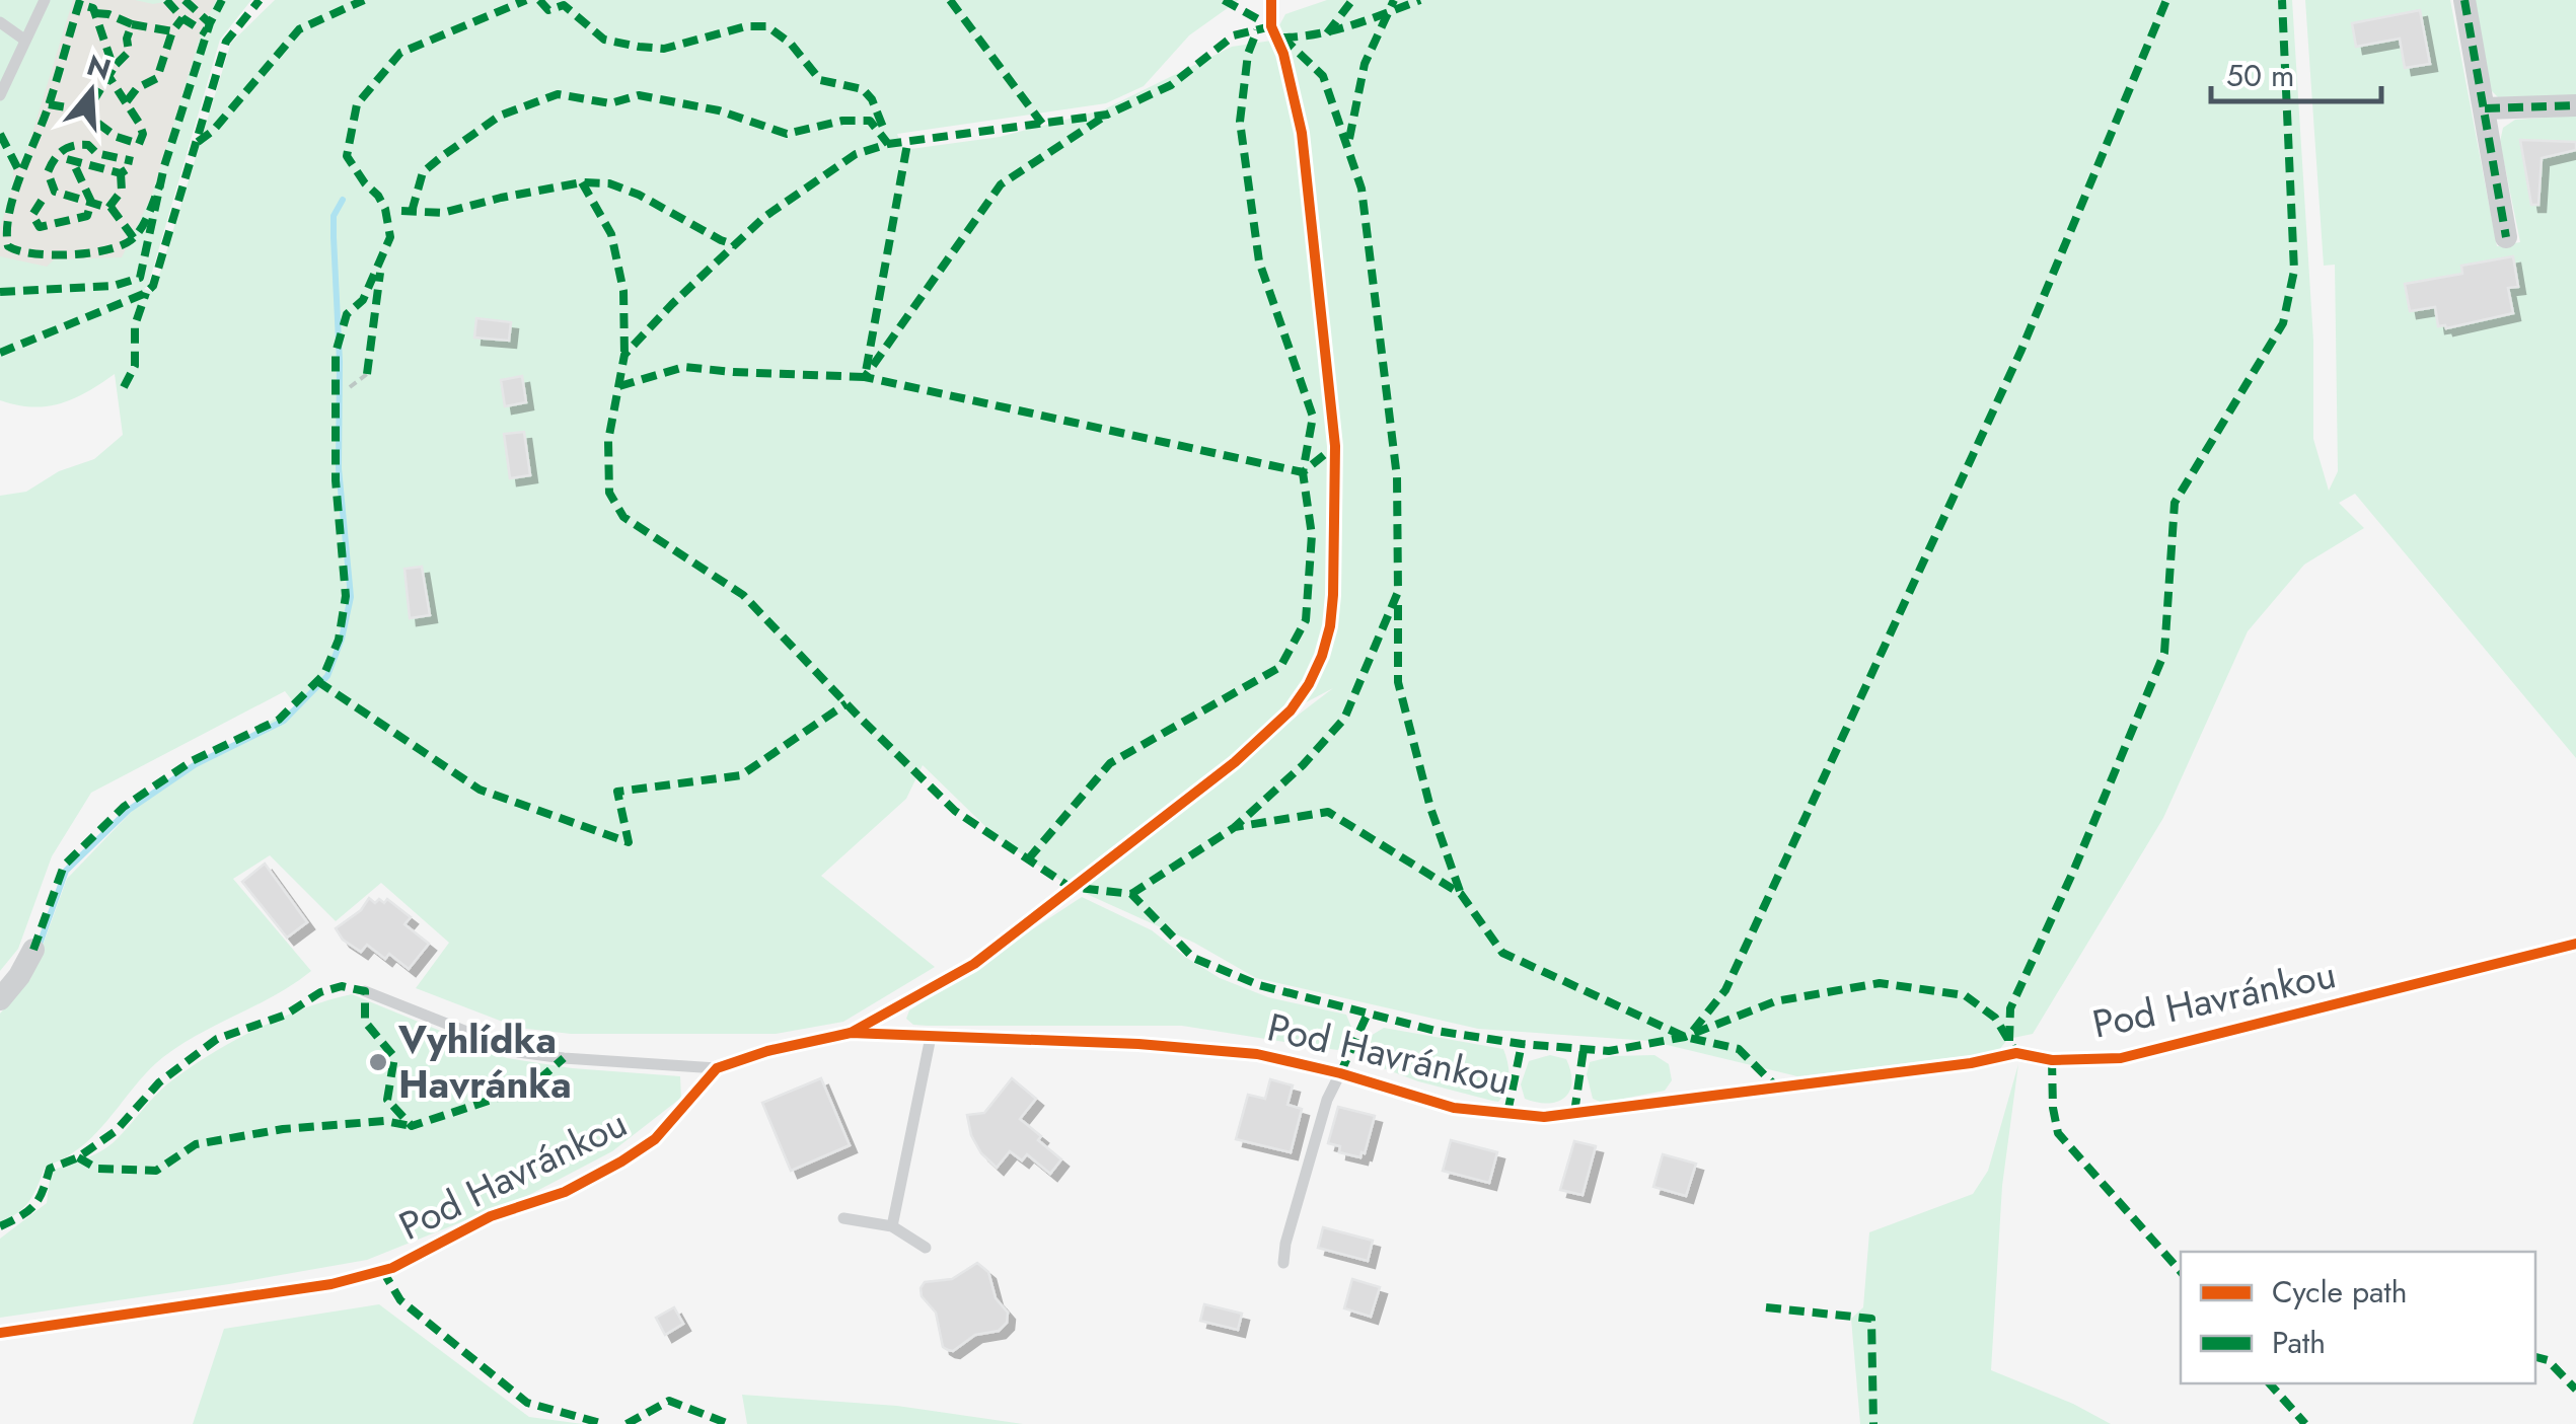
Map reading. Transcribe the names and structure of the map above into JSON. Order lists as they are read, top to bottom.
{
  "streets": {
    "lane": ["Pod Havránkou"]
  },
  "places": ["Vyhlídka Havránka"],
  "legend": ["Cycle path", "Path"],
  "scale_bar": "50 m",
  "north": "top"
}
